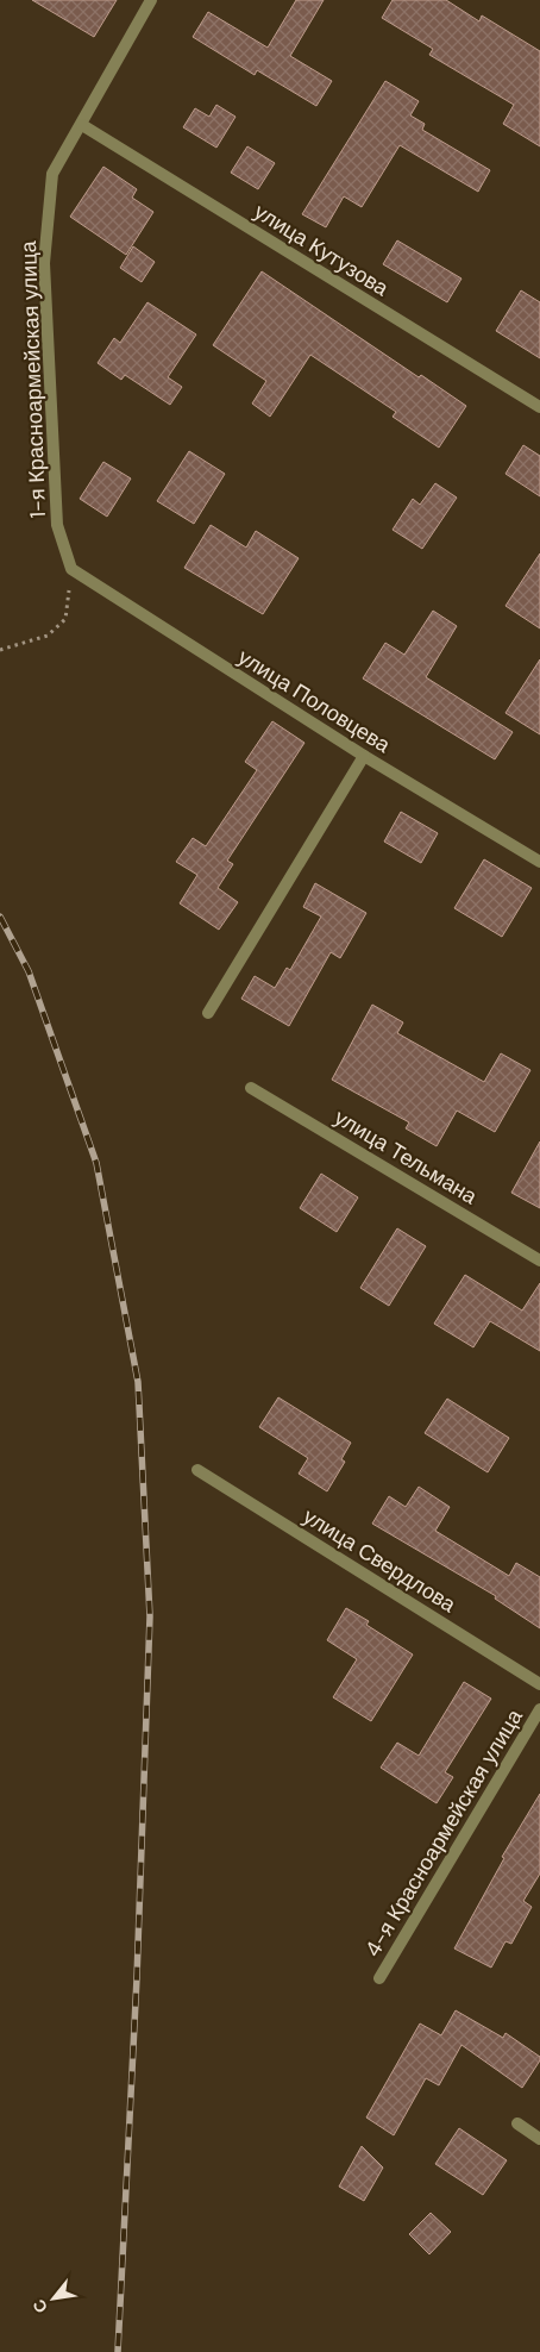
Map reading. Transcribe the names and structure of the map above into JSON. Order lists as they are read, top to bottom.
{
  "streets": {
    "street": [
      "улица Кутузова",
      "1-я Красноармейская улица",
      "улица Половцева",
      "улица Тельмана",
      "улица Свердлова",
      "4-я Красноармейская улица"
    ]
  },
  "crossings": [
    ["улица Кутузова", "1-я Красноармейская улица"],
    ["1-я Красноармейская улица", "улица Половцева"]
  ],
  "north": "bottom left"
}
